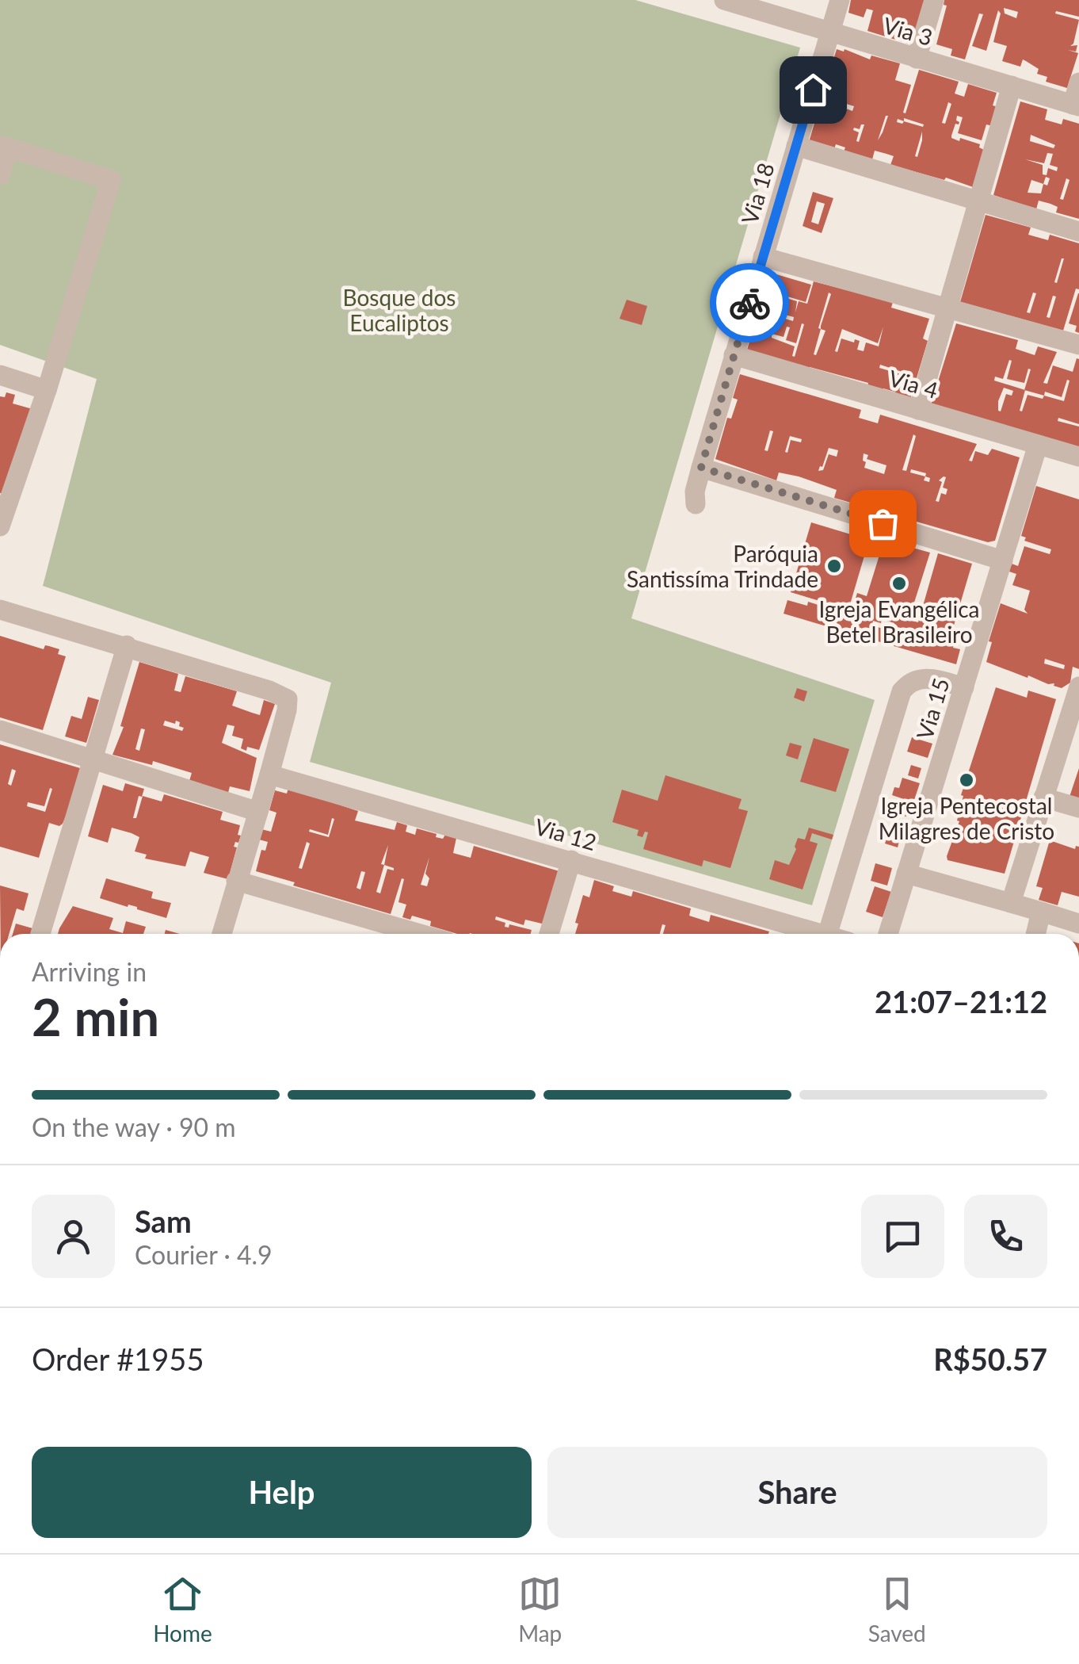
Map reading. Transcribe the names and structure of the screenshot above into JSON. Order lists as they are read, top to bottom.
{
  "streets": {
    "street": [
      "Via 3",
      "Via 18",
      "Via 4",
      "Via 15",
      "Via 12"
    ]
  },
  "crossings": [
    ["Via 3", "Via 18"],
    ["Via 18", "Via 4"],
    ["Via 4", "Via 15"]
  ],
  "parks": ["Bosque dos Eucaliptos"],
  "places": ["Paróquia Santissíma Trindade", "Igreja Evangélica Betel Brasileiro", "Igreja Pentecostal Milagres de Cristo"],
  "page": {
    "heading": ["2 min", "Arriving in", "21:07–21:12"],
    "panel": [
      "Sam",
      "Courier · 4.9",
      "Order #1955",
      "R$50.57"
    ],
    "bar": "On the way · 90 m",
    "buttons": ["Help", "Share"],
    "tabs": ["Home", "Map", "Saved"]
  }
}
